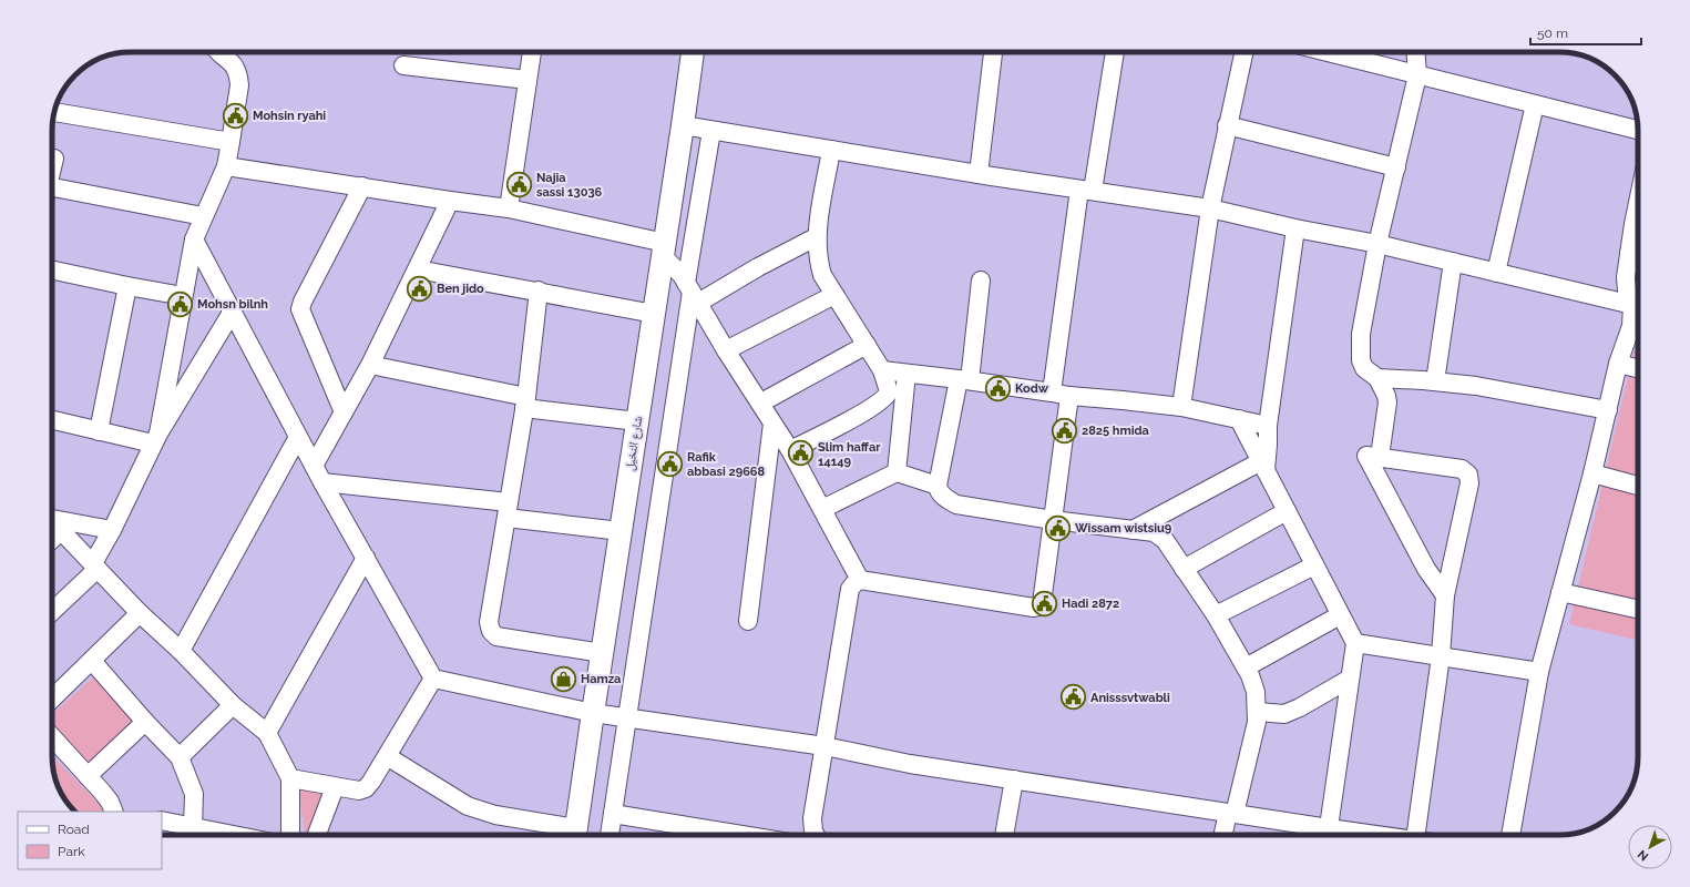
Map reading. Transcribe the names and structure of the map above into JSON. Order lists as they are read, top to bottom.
{
  "streets": {
    "main road": ["شارع النخيل"]
  },
  "places": {
    "public building": [
      "Mohsin ryahi",
      "Najia sassi 13036",
      "Ben jido",
      "Mohsn bilnh",
      "Kodw",
      "2825 hmida",
      "Slim haffar 14149",
      "Rafik abbasi 29668",
      "Wissam wistsiu9",
      "Hadi 2872",
      "Anisssvtwabli"
    ],
    "shop": ["Hamza"]
  },
  "legend": ["Road", "Park"],
  "scale_bar": "50 m",
  "north": "bottom left"
}
